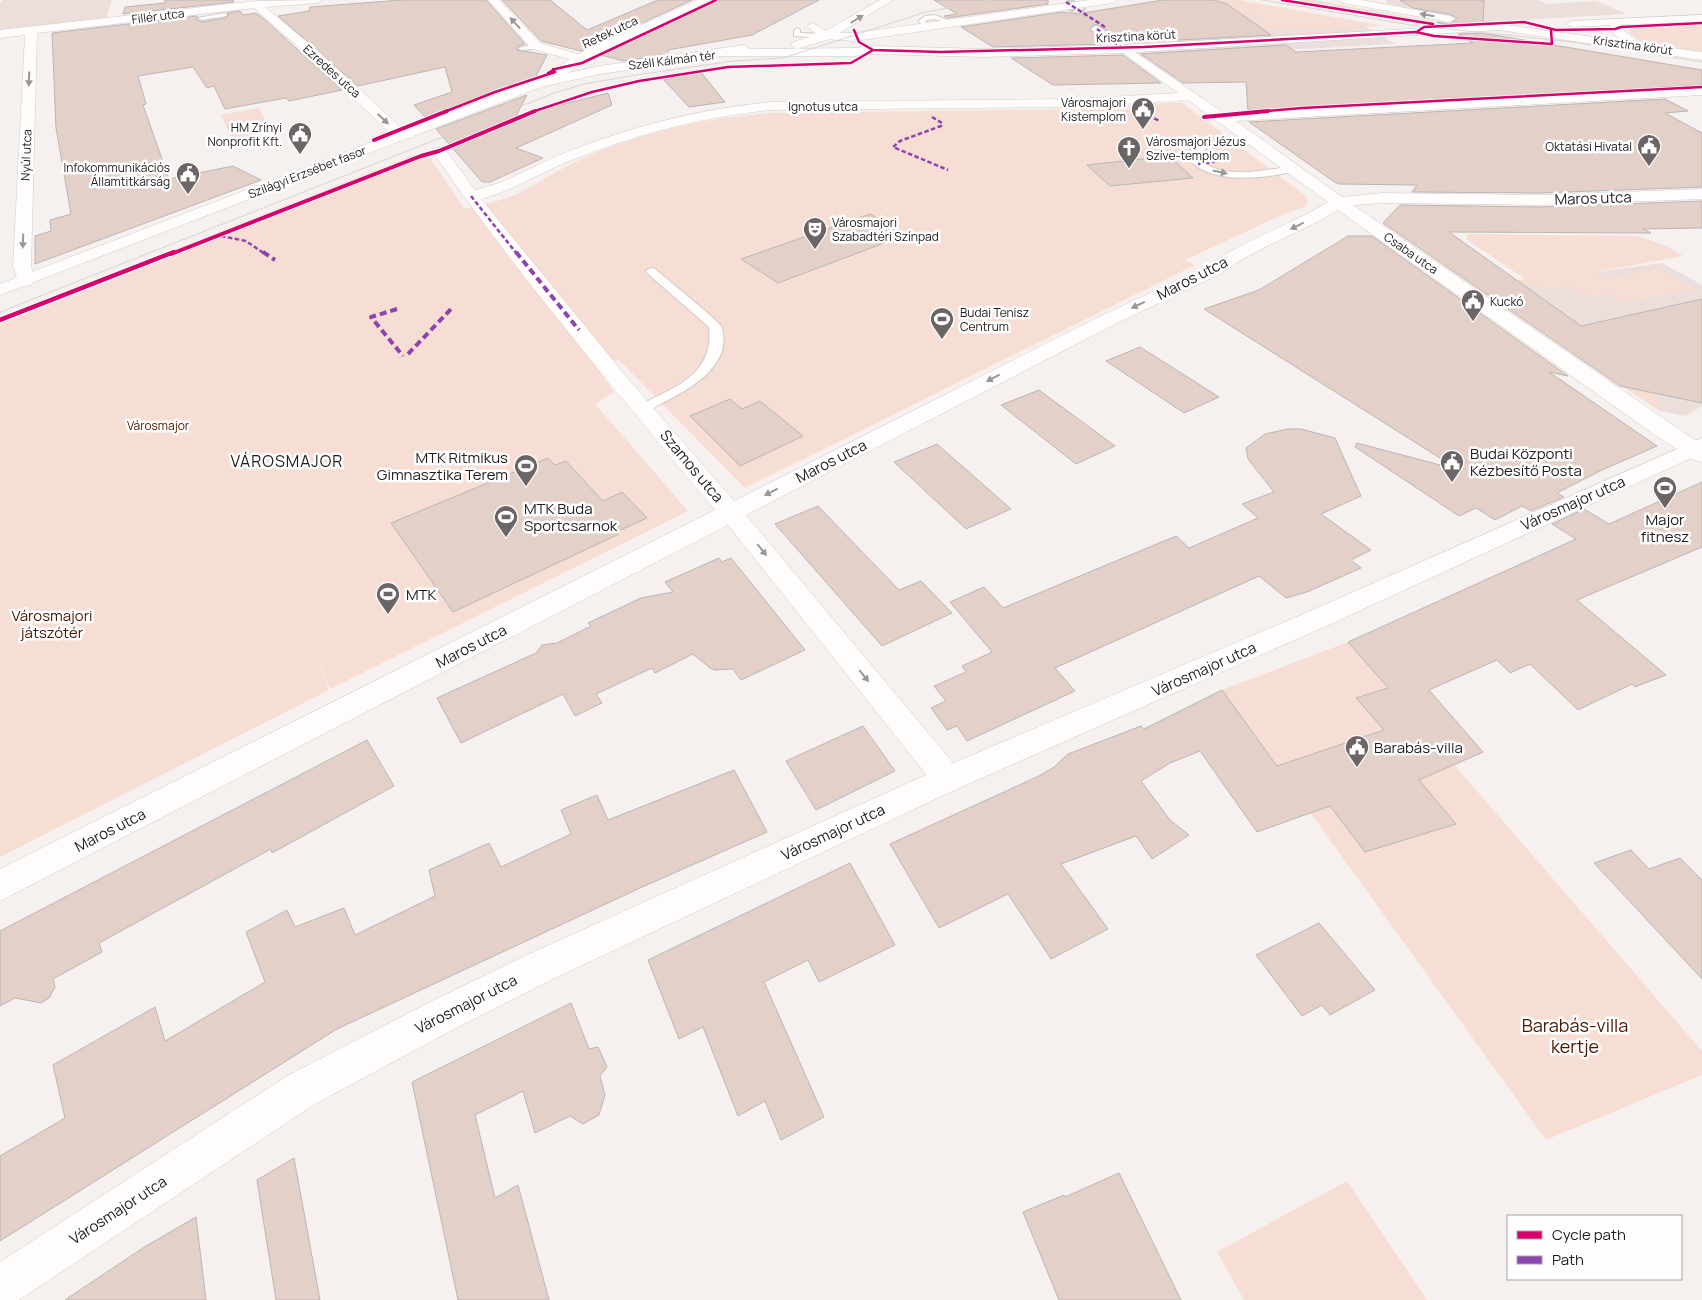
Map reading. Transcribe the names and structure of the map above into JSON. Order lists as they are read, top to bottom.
{
  "streets": {
    "street": [
      "Fillér utca",
      "Retek utca",
      "Krisztina körút",
      "Széll Kálmán tér",
      "Ezredes utca",
      "Ignotus utca",
      "Nyúl utca",
      "Szilágyi Erzsébet fasor",
      "Maros utca",
      "Csaba utca",
      "Szamos utca",
      "Városmajor utca"
    ]
  },
  "crossings": [
    ["Fillér utca", "Ezredes utca"],
    ["Fillér utca", "Nyúl utca"],
    ["Retek utca", "Szilágyi Erzsébet fasor"],
    ["Krisztina körút", "Széll Kálmán tér"],
    ["Krisztina körút", "Csaba utca"],
    ["Széll Kálmán tér", "Szilágyi Erzsébet fasor"],
    ["Ezredes utca", "Szilágyi Erzsébet fasor"],
    ["Ignotus utca", "Csaba utca"],
    ["Ignotus utca", "Szamos utca"],
    ["Nyúl utca", "Szilágyi Erzsébet fasor"],
    ["Maros utca", "Csaba utca"],
    ["Maros utca", "Szamos utca"],
    ["Csaba utca", "Városmajor utca"],
    ["Szamos utca", "Városmajor utca"]
  ],
  "one_way": [
    "Ezredes utca",
    "Nyúl utca",
    "Maros utca",
    "Szamos utca"
  ],
  "districts": ["VÁROSMAJOR"],
  "parks": ["Városmajor", "Városmajori játszótér", "Barabás-villa kertje"],
  "places": {
    "public building": [
      "Városmajori Kistemplom",
      "HM Zrínyi Nonprofit Kft.",
      "Oktatási Hivatal",
      "Infokommunikációs Államtitkárság",
      "Kuckó",
      "Budai Központi Kézbesítő Posta",
      "Barabás-villa"
    ],
    "church": ["Városmajori Jézus Szíve-templom"],
    "theatre": ["Városmajori Szabadtéri Színpad"],
    "sports": [
      "Budai Tenisz Centrum",
      "MTK Ritmikus Gimnasztika Terem",
      "Major fitnesz",
      "MTK Buda Sportcsarnok",
      "MTK"
    ]
  },
  "legend": ["Cycle path", "Path"]
}
